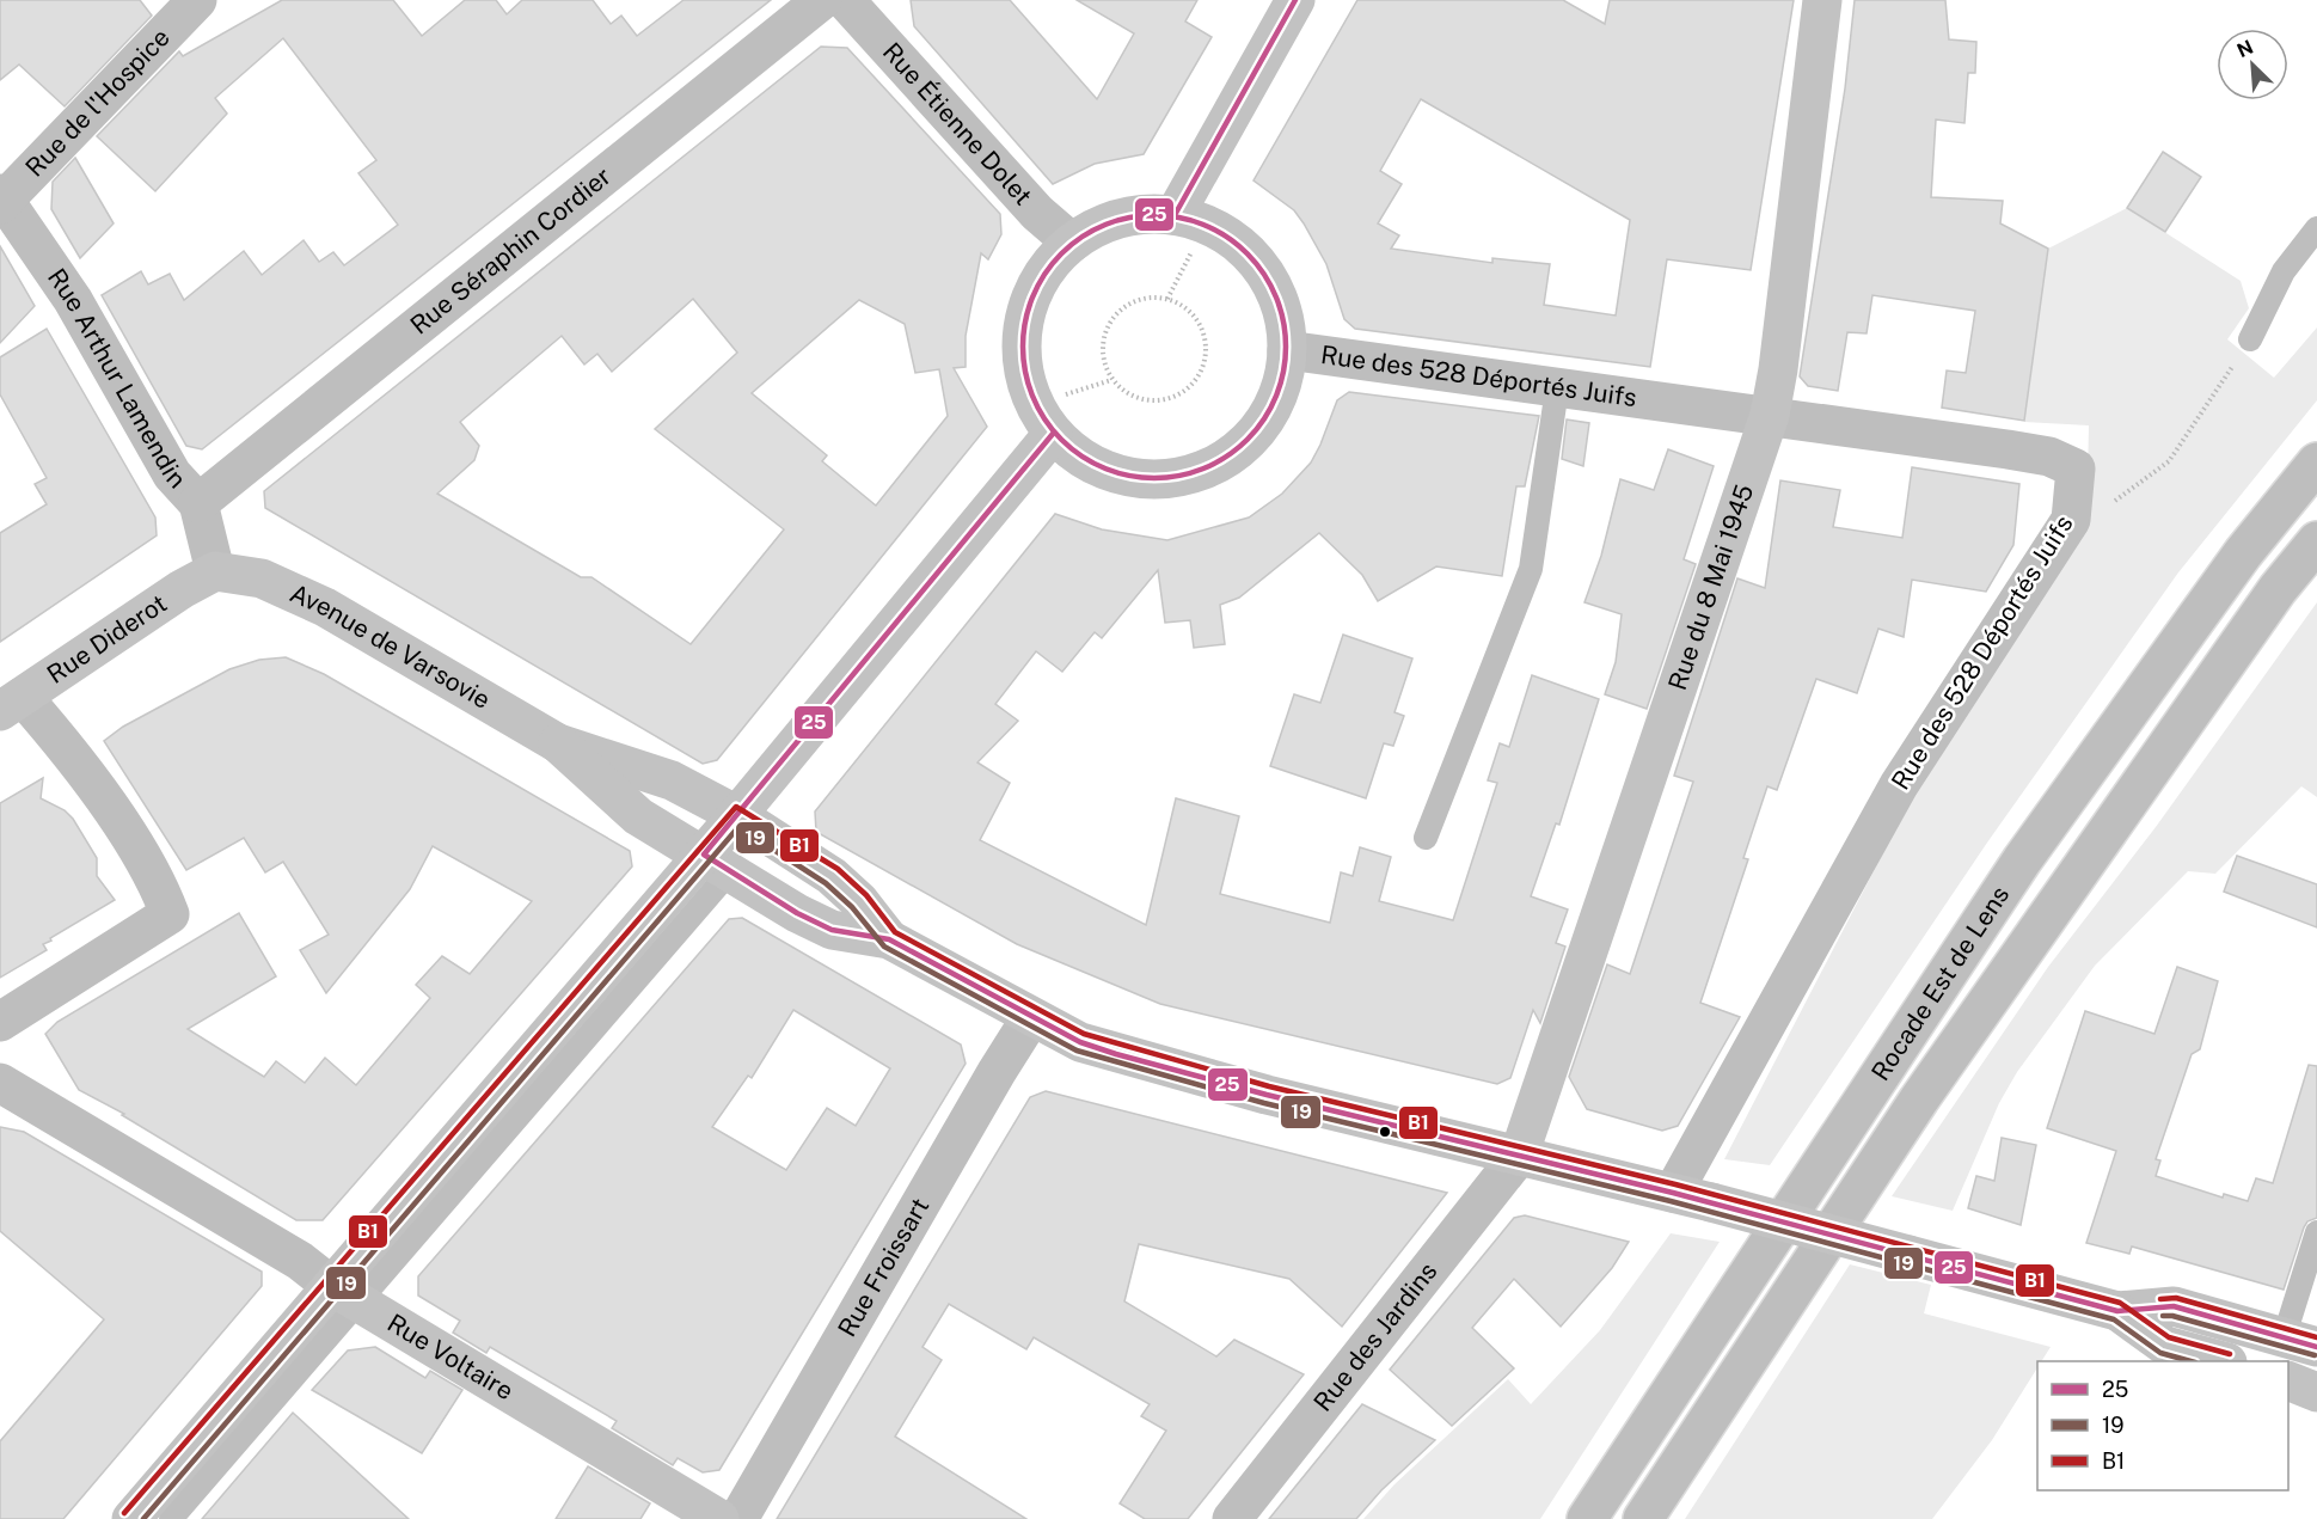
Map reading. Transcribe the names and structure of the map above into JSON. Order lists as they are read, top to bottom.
{
  "streets": {
    "main road": [
      "Rue de l'Hospice",
      "Rue Étienne Dolet",
      "Rue Séraphin Cordier",
      "Rue des 528 Déportés Juifs",
      "Rue Arthur Lamendin",
      "Rue du 8 Mai 1945",
      "Rue Diderot",
      "Avenue de Varsovie",
      "Rocade Est de Lens",
      "Rue Froissart",
      "Rue des Jardins",
      "Rue Voltaire"
    ]
  },
  "crossings": [
    ["Rue de l'Hospice", "Rue Arthur Lamendin"],
    ["Rue Séraphin Cordier", "Rue Arthur Lamendin"],
    ["Rue des 528 Déportés Juifs", "Rue du 8 Mai 1945"],
    ["Rue des 528 Déportés Juifs", "Avenue de Varsovie"],
    ["Rue Arthur Lamendin", "Rue Diderot"],
    ["Rue Arthur Lamendin", "Avenue de Varsovie"],
    ["Rue du 8 Mai 1945", "Avenue de Varsovie"],
    ["Rue du 8 Mai 1945", "Rue des Jardins"],
    ["Rue Diderot", "Avenue de Varsovie"],
    ["Avenue de Varsovie", "Rue Froissart"],
    ["Avenue de Varsovie", "Rue des Jardins"]
  ],
  "lines": ["transit line 25", "transit line B1", "transit line 19"],
  "legend": ["25", "19", "B1"],
  "north": "top left"
}
